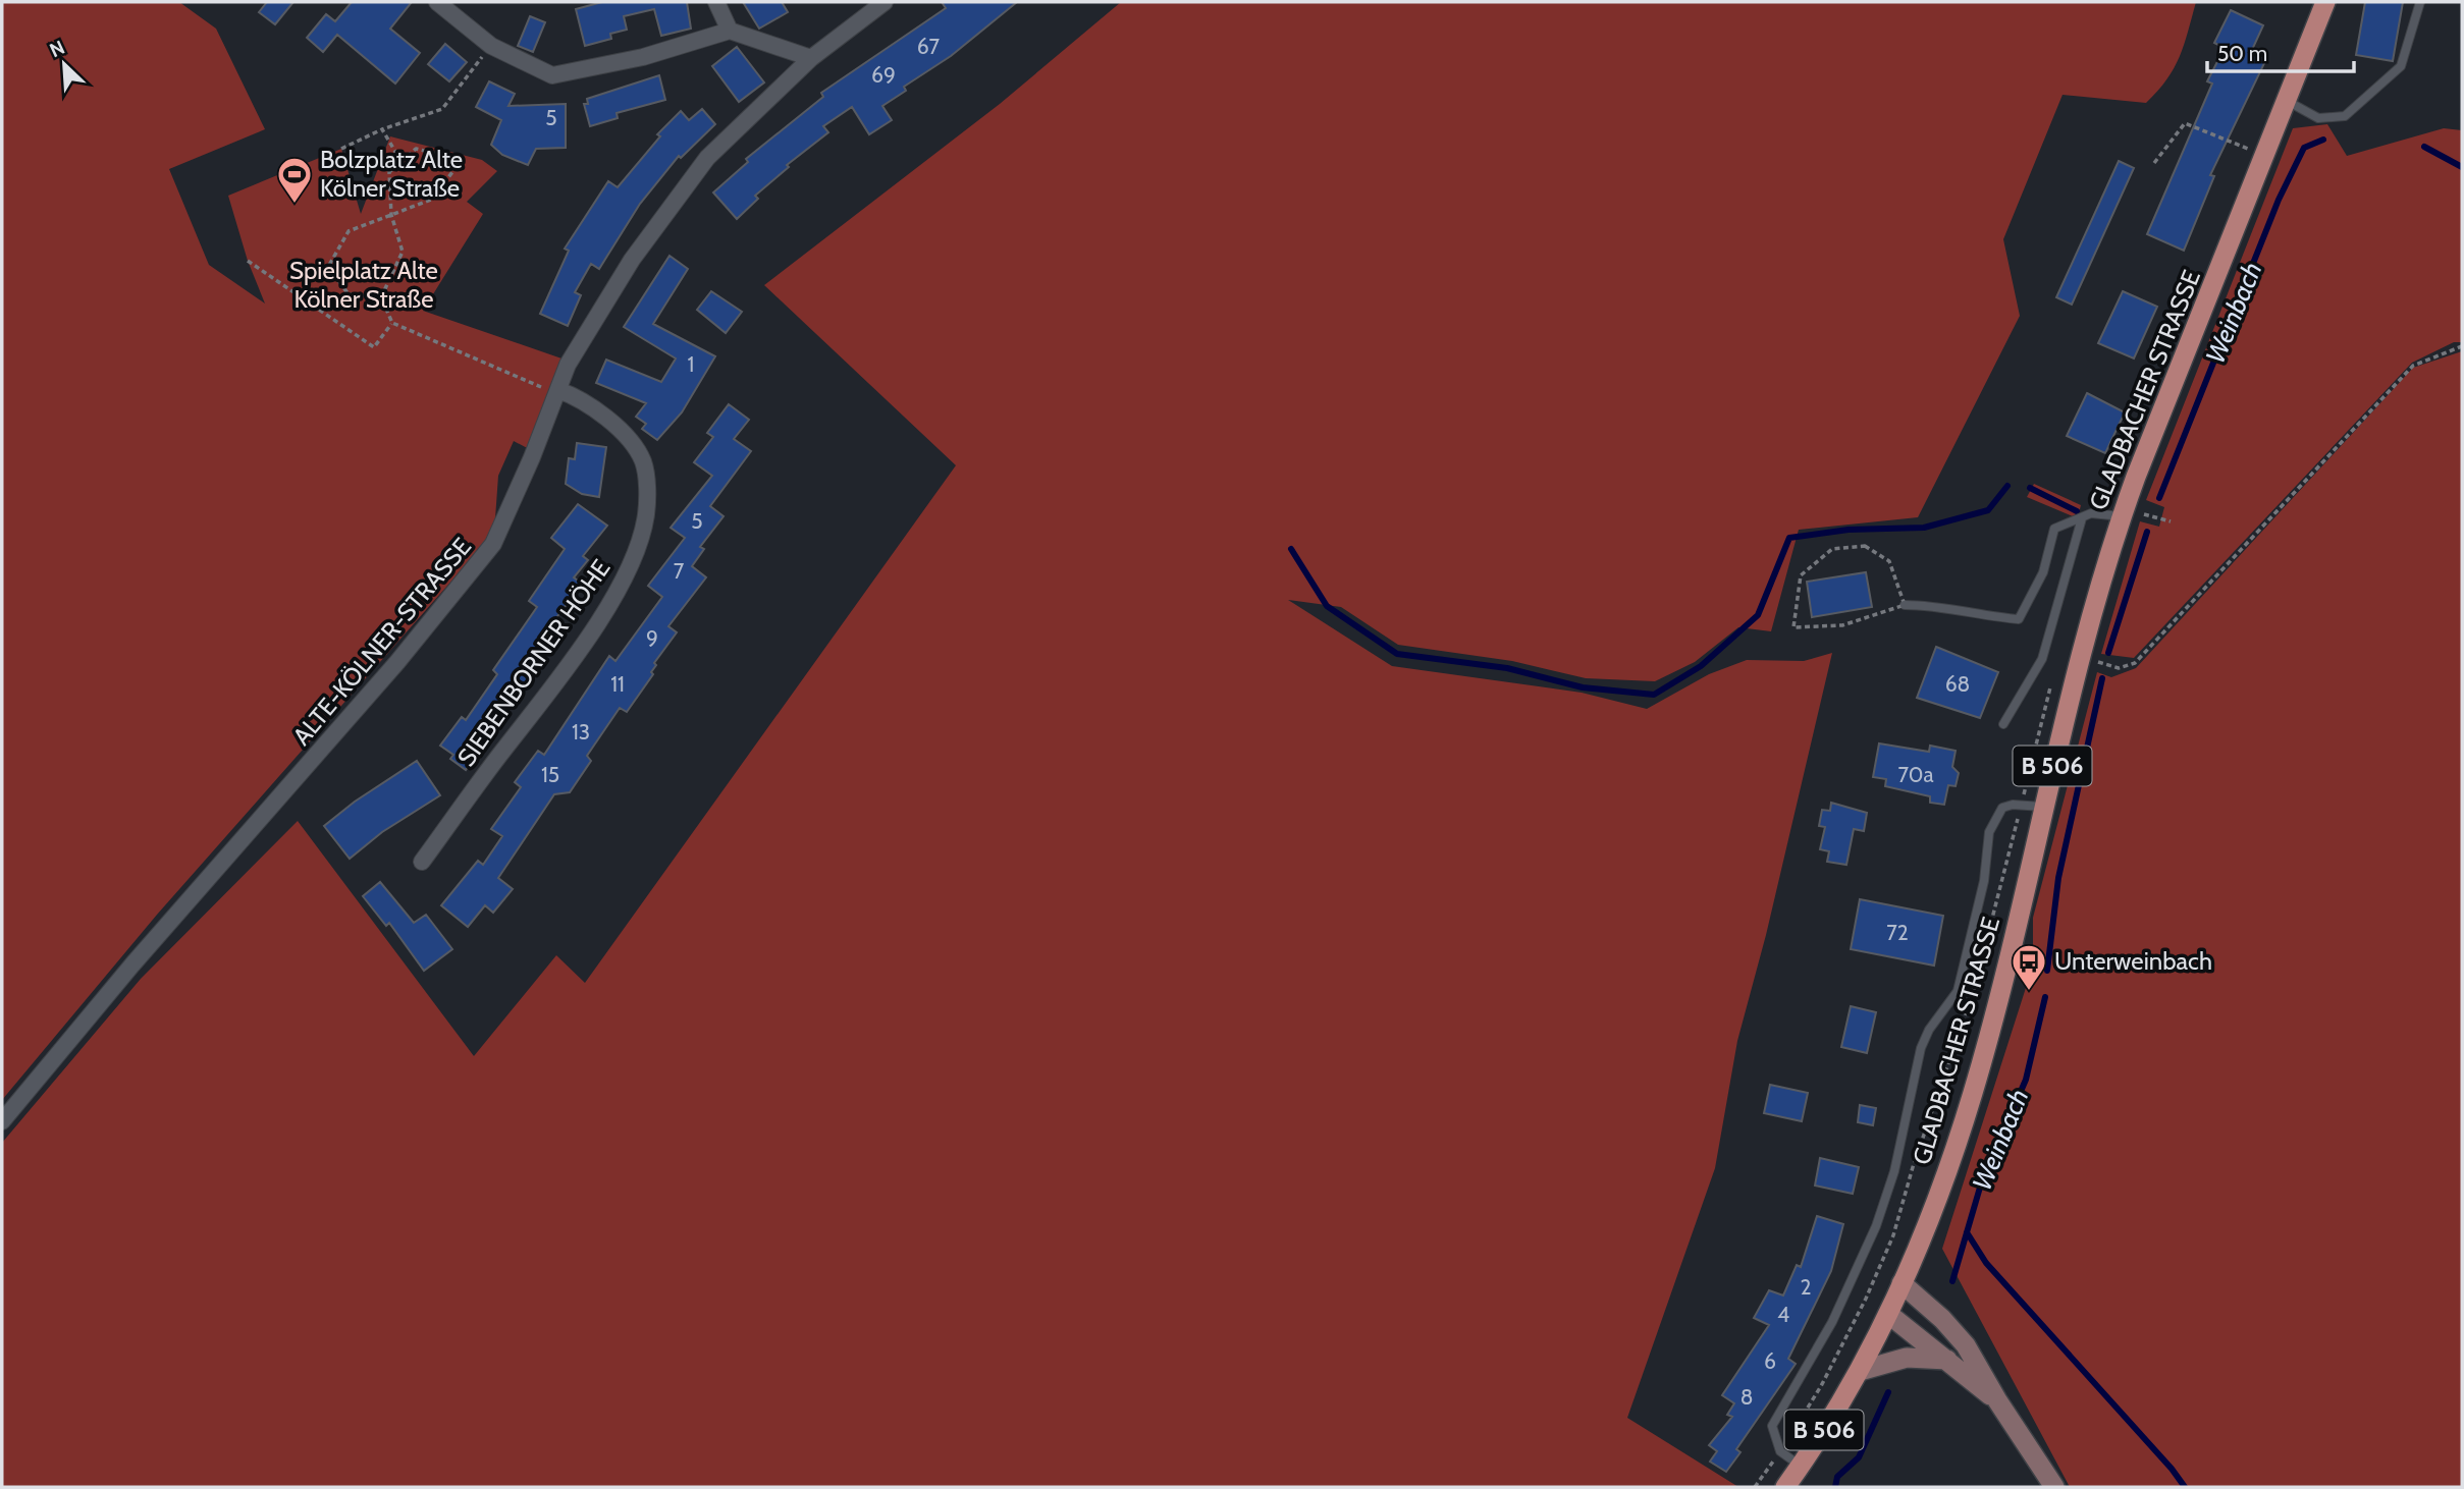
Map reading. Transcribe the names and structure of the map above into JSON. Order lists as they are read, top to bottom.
{
  "streets": {
    "main road": ["GLADBACHER STRASSE", "B 506"],
    "street": ["ALTE-KÖLNER-STRASSE", "SIEBENBORNER HÖHE"]
  },
  "crossings": [
    ["GLADBACHER STRASSE", "B 506"],
    ["ALTE-KÖLNER-STRASSE", "SIEBENBORNER HÖHE"]
  ],
  "water": ["Weinbach"],
  "parks": ["Spielplatz Alte Kölner Straße"],
  "places": {
    "sports": ["Bolzplatz Alte Kölner Straße"],
    "bus stop": ["Unterweinbach"]
  },
  "house_numbers": [
    "67",
    "69",
    "5",
    "1",
    "5",
    "7",
    "9",
    "11",
    "68",
    "13",
    "15",
    "70a",
    "72",
    "2",
    "4",
    "6",
    "8"
  ],
  "scale_bar": "50 m",
  "north": "top left"
}
